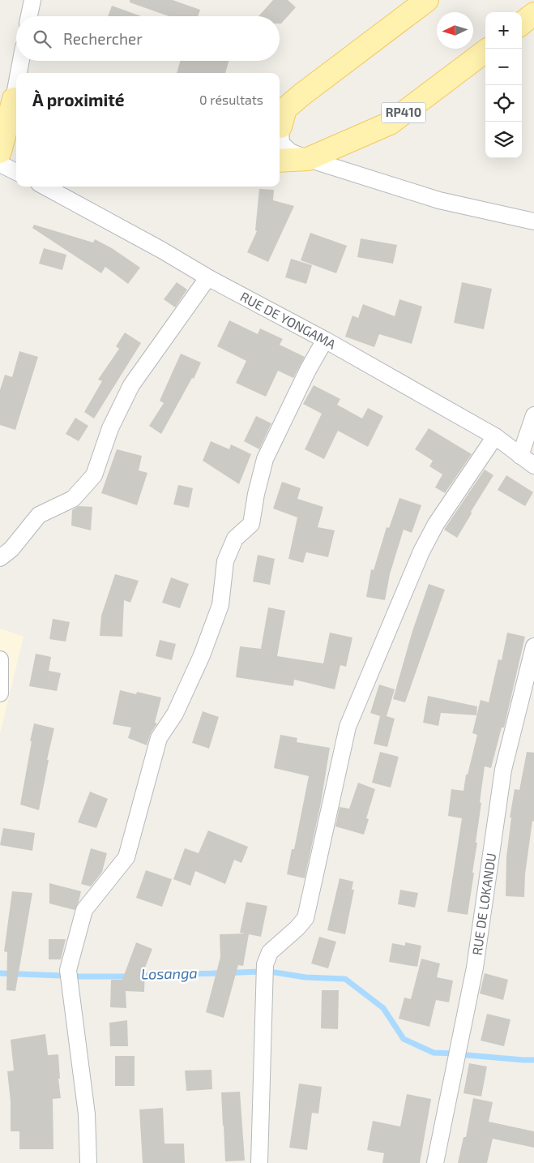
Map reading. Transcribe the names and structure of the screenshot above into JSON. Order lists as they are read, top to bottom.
{
  "streets": {
    "main road": ["RP410"],
    "street": ["RUE DE YONGAMA", "RUE DE LOKANDU"]
  },
  "water": ["Losanga"],
  "north": "left",
  "page": {
    "map_buttons": ["+", "−"],
    "search": "Rechercher",
    "heading": ["À proximité", "0 résultats"]
  }
}
